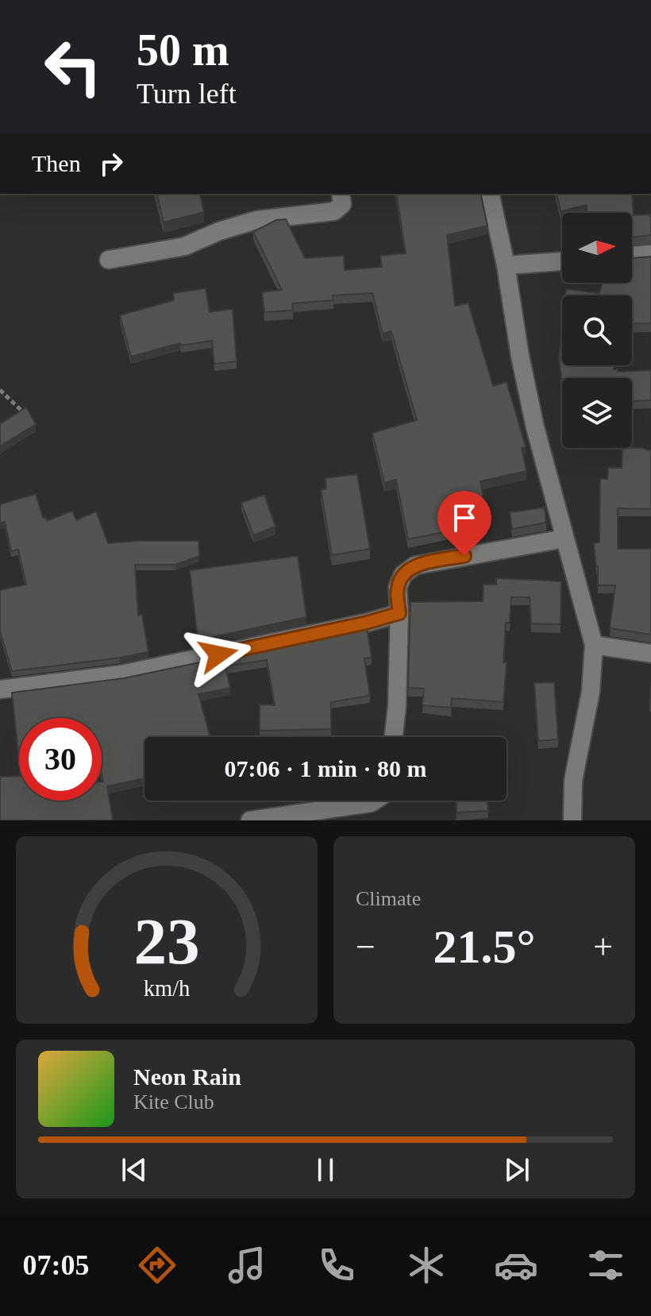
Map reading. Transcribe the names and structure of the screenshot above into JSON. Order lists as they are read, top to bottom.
{
  "north": "right",
  "page": {
    "turn": ["50 m", "Turn left"],
    "then": "Then",
    "limit": "30",
    "trip": "07:06 · 1 min · 80 m",
    "tile": "Climate",
    "heat": ["−", "21.5°", "+"],
    "song": ["Neon Rain", "Kite Club"],
    "tabs": "07:05",
    "gauge": ["23", "km/h"]
  }
}
